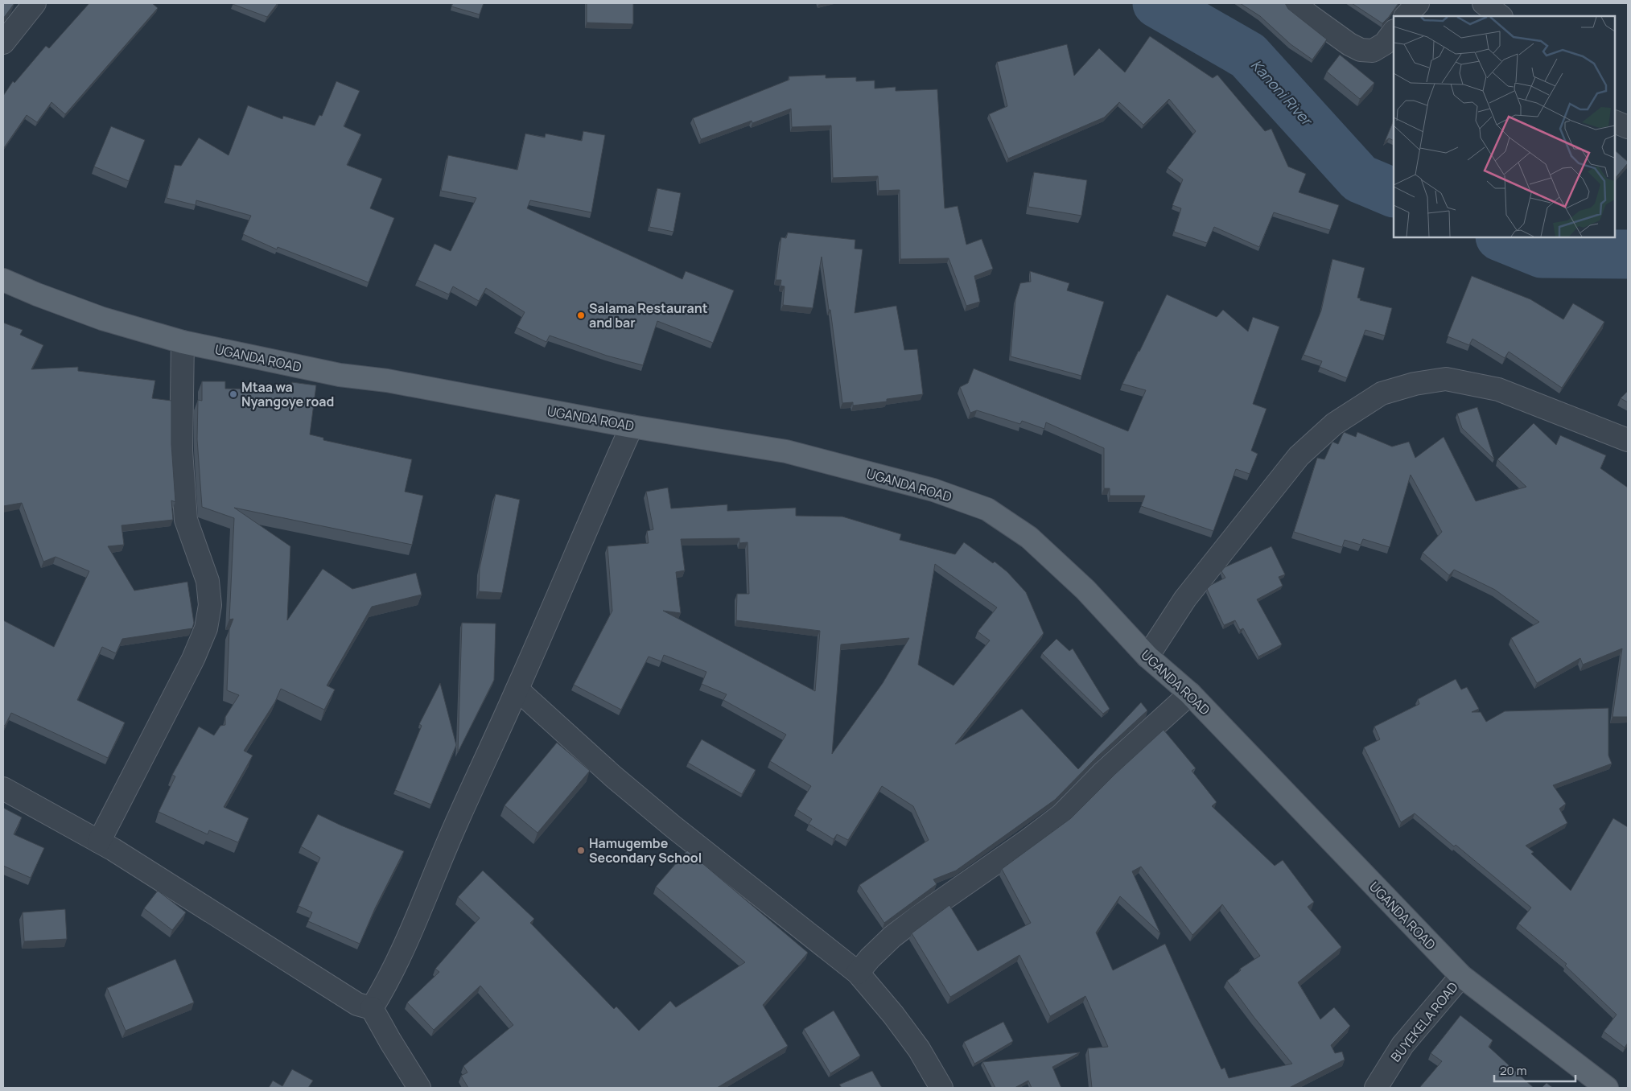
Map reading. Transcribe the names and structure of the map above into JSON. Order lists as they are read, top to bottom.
{
  "streets": {
    "main road": ["UGANDA ROAD"],
    "street": ["BUYEKELA ROAD"]
  },
  "crossings": [
    ["UGANDA ROAD", "BUYEKELA ROAD"]
  ],
  "water": ["Kanoni River"],
  "places": ["Salama Restaurant and bar", "Mtaa wa Nyangoye road", "Hamugembe Secondary School"],
  "scale_bar": "20 m"
}
